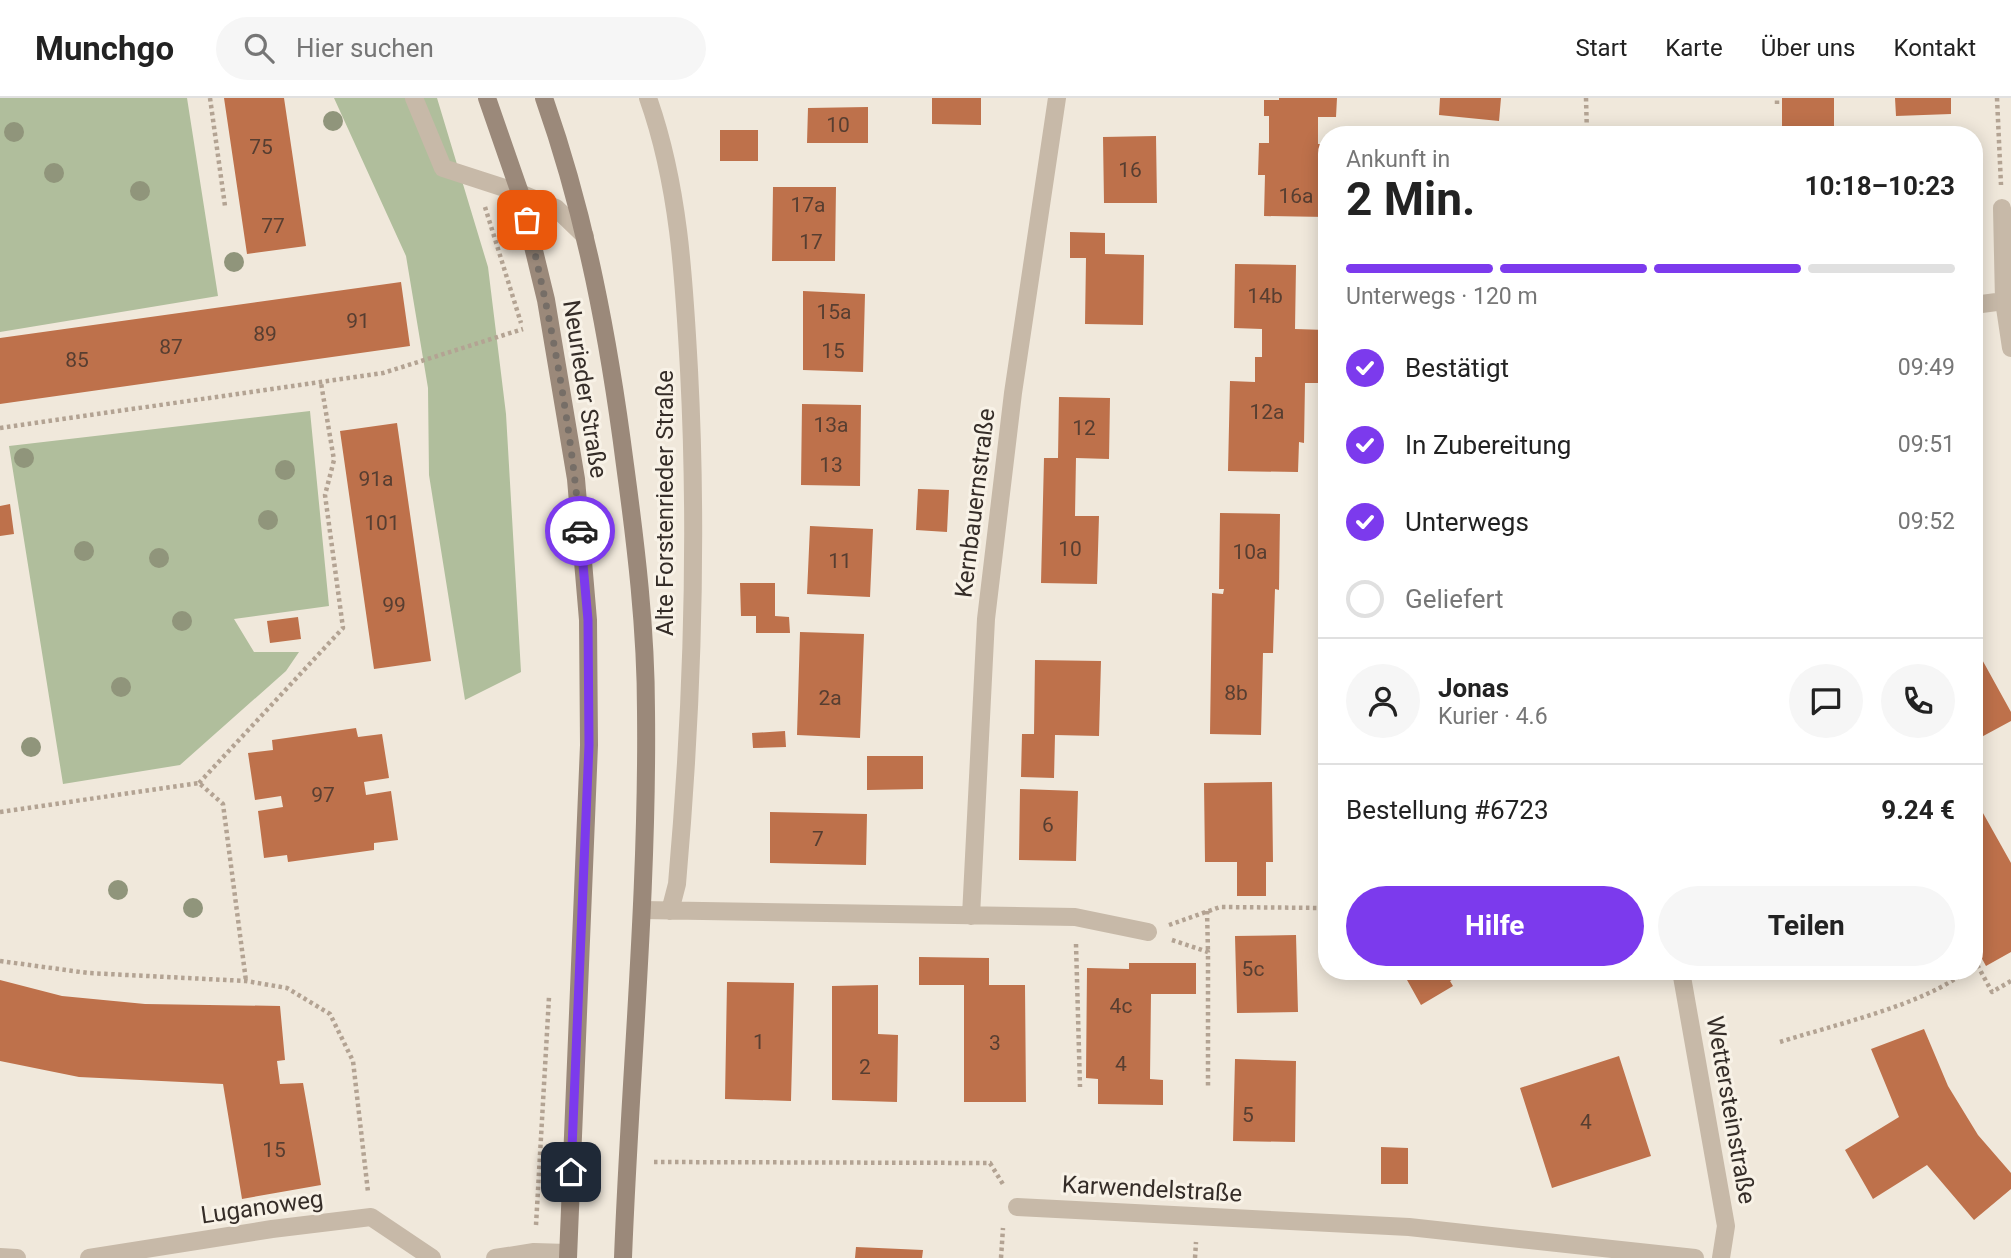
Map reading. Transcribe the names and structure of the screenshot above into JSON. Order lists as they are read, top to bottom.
{
  "streets": {
    "main road": ["Neurieder Straße"],
    "street": [
      "Alte Forstenrieder Straße",
      "Kernbauernstraße",
      "Wettersteinstraße",
      "Karwendelstraße",
      "Luganoweg"
    ]
  },
  "house_numbers": [
    "10",
    "75",
    "16",
    "16a",
    "17a",
    "77",
    "17",
    "14b",
    "15a",
    "91",
    "89",
    "87",
    "15",
    "85",
    "12a",
    "13a",
    "12",
    "13",
    "91a",
    "101",
    "10",
    "10a",
    "11",
    "99",
    "8b",
    "2a",
    "97",
    "6",
    "7",
    "5c",
    "4c",
    "1",
    "3",
    "4",
    "2",
    "5",
    "4",
    "15"
  ],
  "page": {
    "header": "Munchgo",
    "search": "Hier suchen",
    "nav": [
      "Start",
      "Karte",
      "Über uns",
      "Kontakt"
    ],
    "heading": ["2 Min.", "Ankunft in", "10:18–10:23"],
    "panel": [
      "Jonas",
      "Kurier · 4.6",
      "Bestellung #6723",
      "9.24 €"
    ],
    "bar": "Unterwegs · 120 m",
    "list": [
      ["Bestätigt", "09:49"],
      ["In Zubereitung", "09:51"],
      ["Unterwegs", "09:52"],
      "Geliefert"
    ],
    "buttons": ["Hilfe", "Teilen"]
  }
}
